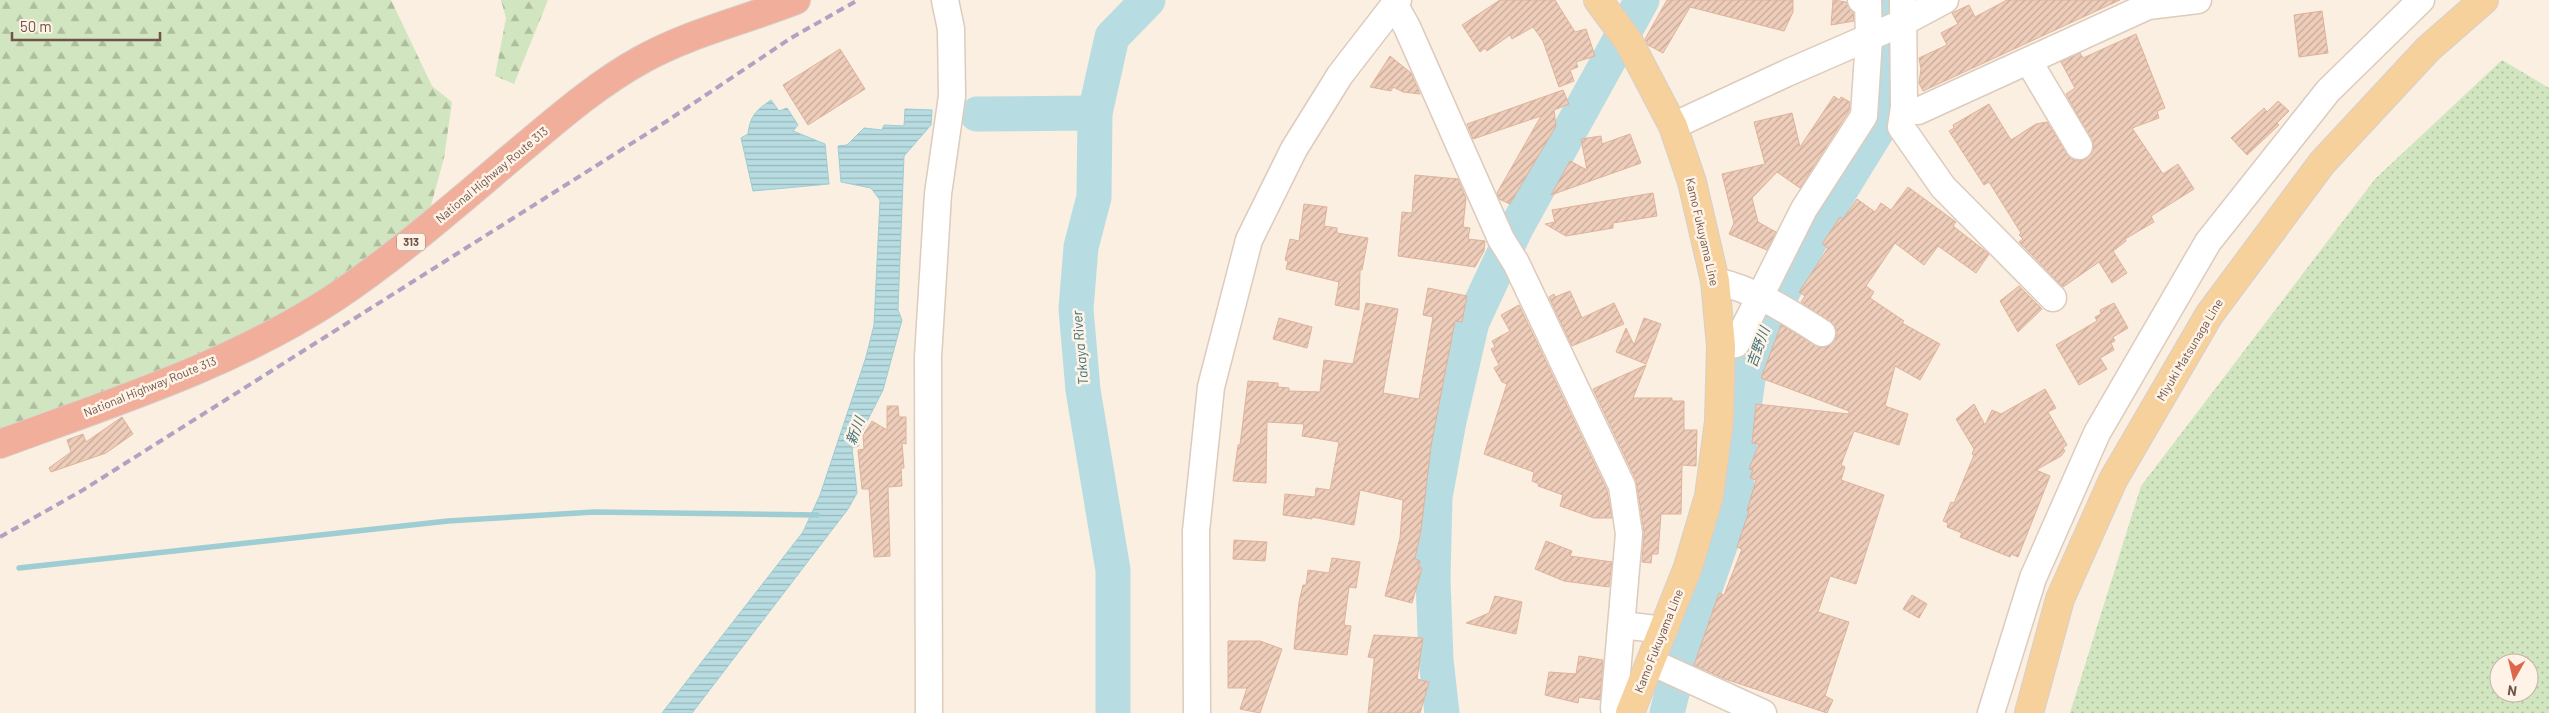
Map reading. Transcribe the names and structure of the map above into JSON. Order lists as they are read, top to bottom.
{
  "streets": {
    "highway": ["National Highway Route 313", "313"],
    "main road": ["Kamo Fukuyama Line", "Miyuki Matsunaga Line"]
  },
  "water": ["吉野川", "Takaya River", "新川"],
  "scale_bar": "50 m",
  "north": "bottom"
}
